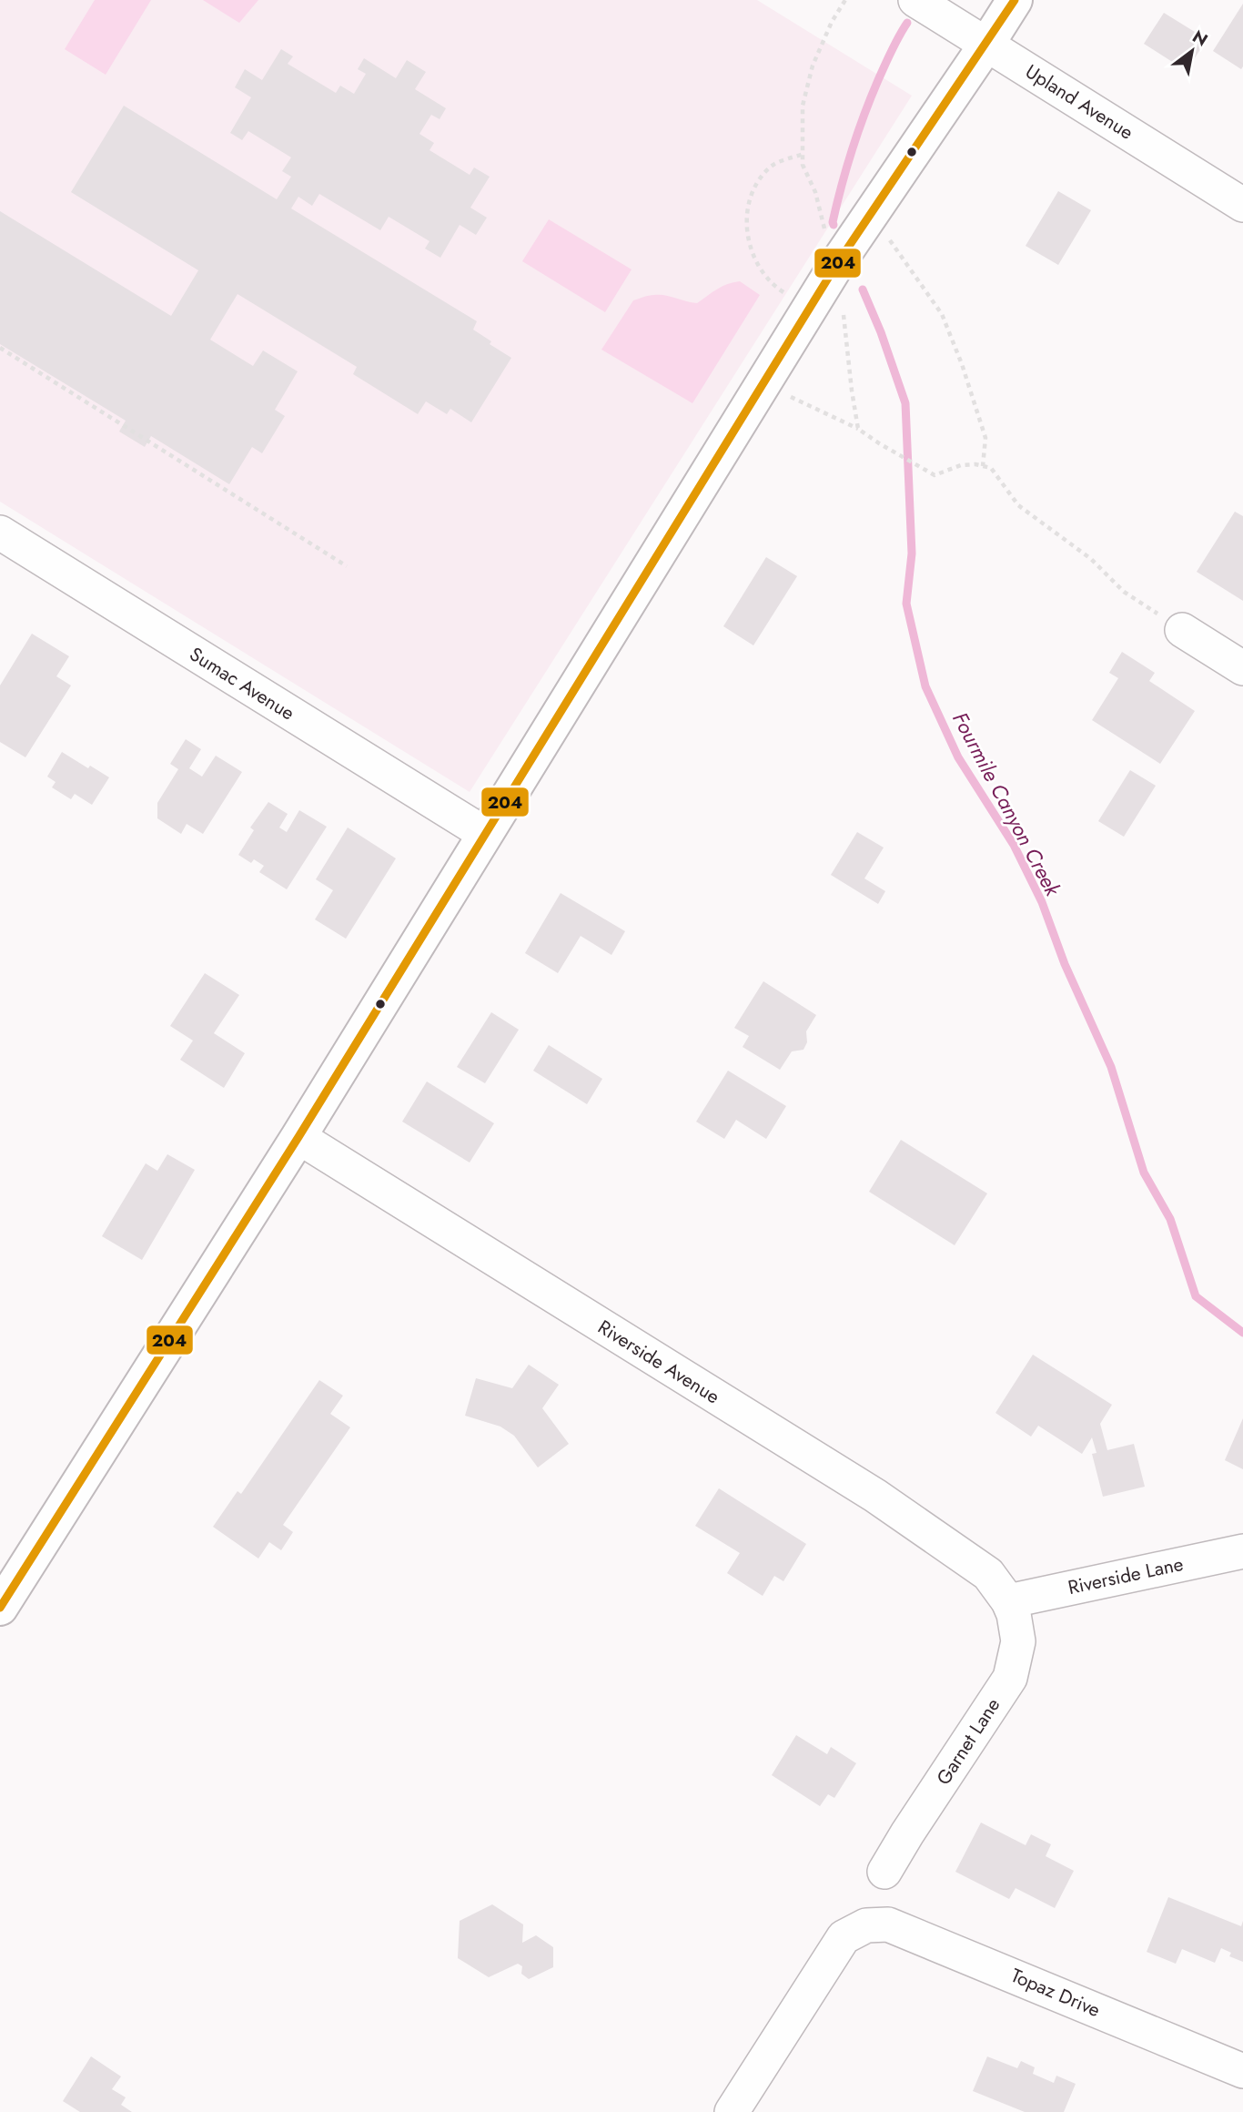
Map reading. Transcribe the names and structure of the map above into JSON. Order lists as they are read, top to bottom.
{
  "streets": {
    "street": [
      "Upland Avenue",
      "Sumac Avenue",
      "Riverside Avenue",
      "Riverside Lane",
      "Garnet Lane",
      "Topaz Drive"
    ]
  },
  "crossings": [
    ["Riverside Avenue", "Riverside Lane"],
    ["Riverside Avenue", "Garnet Lane"],
    ["Riverside Lane", "Garnet Lane"]
  ],
  "water": ["Fourmile Canyon Creek"],
  "lines": ["transit line 204"],
  "north": "top right"
}
